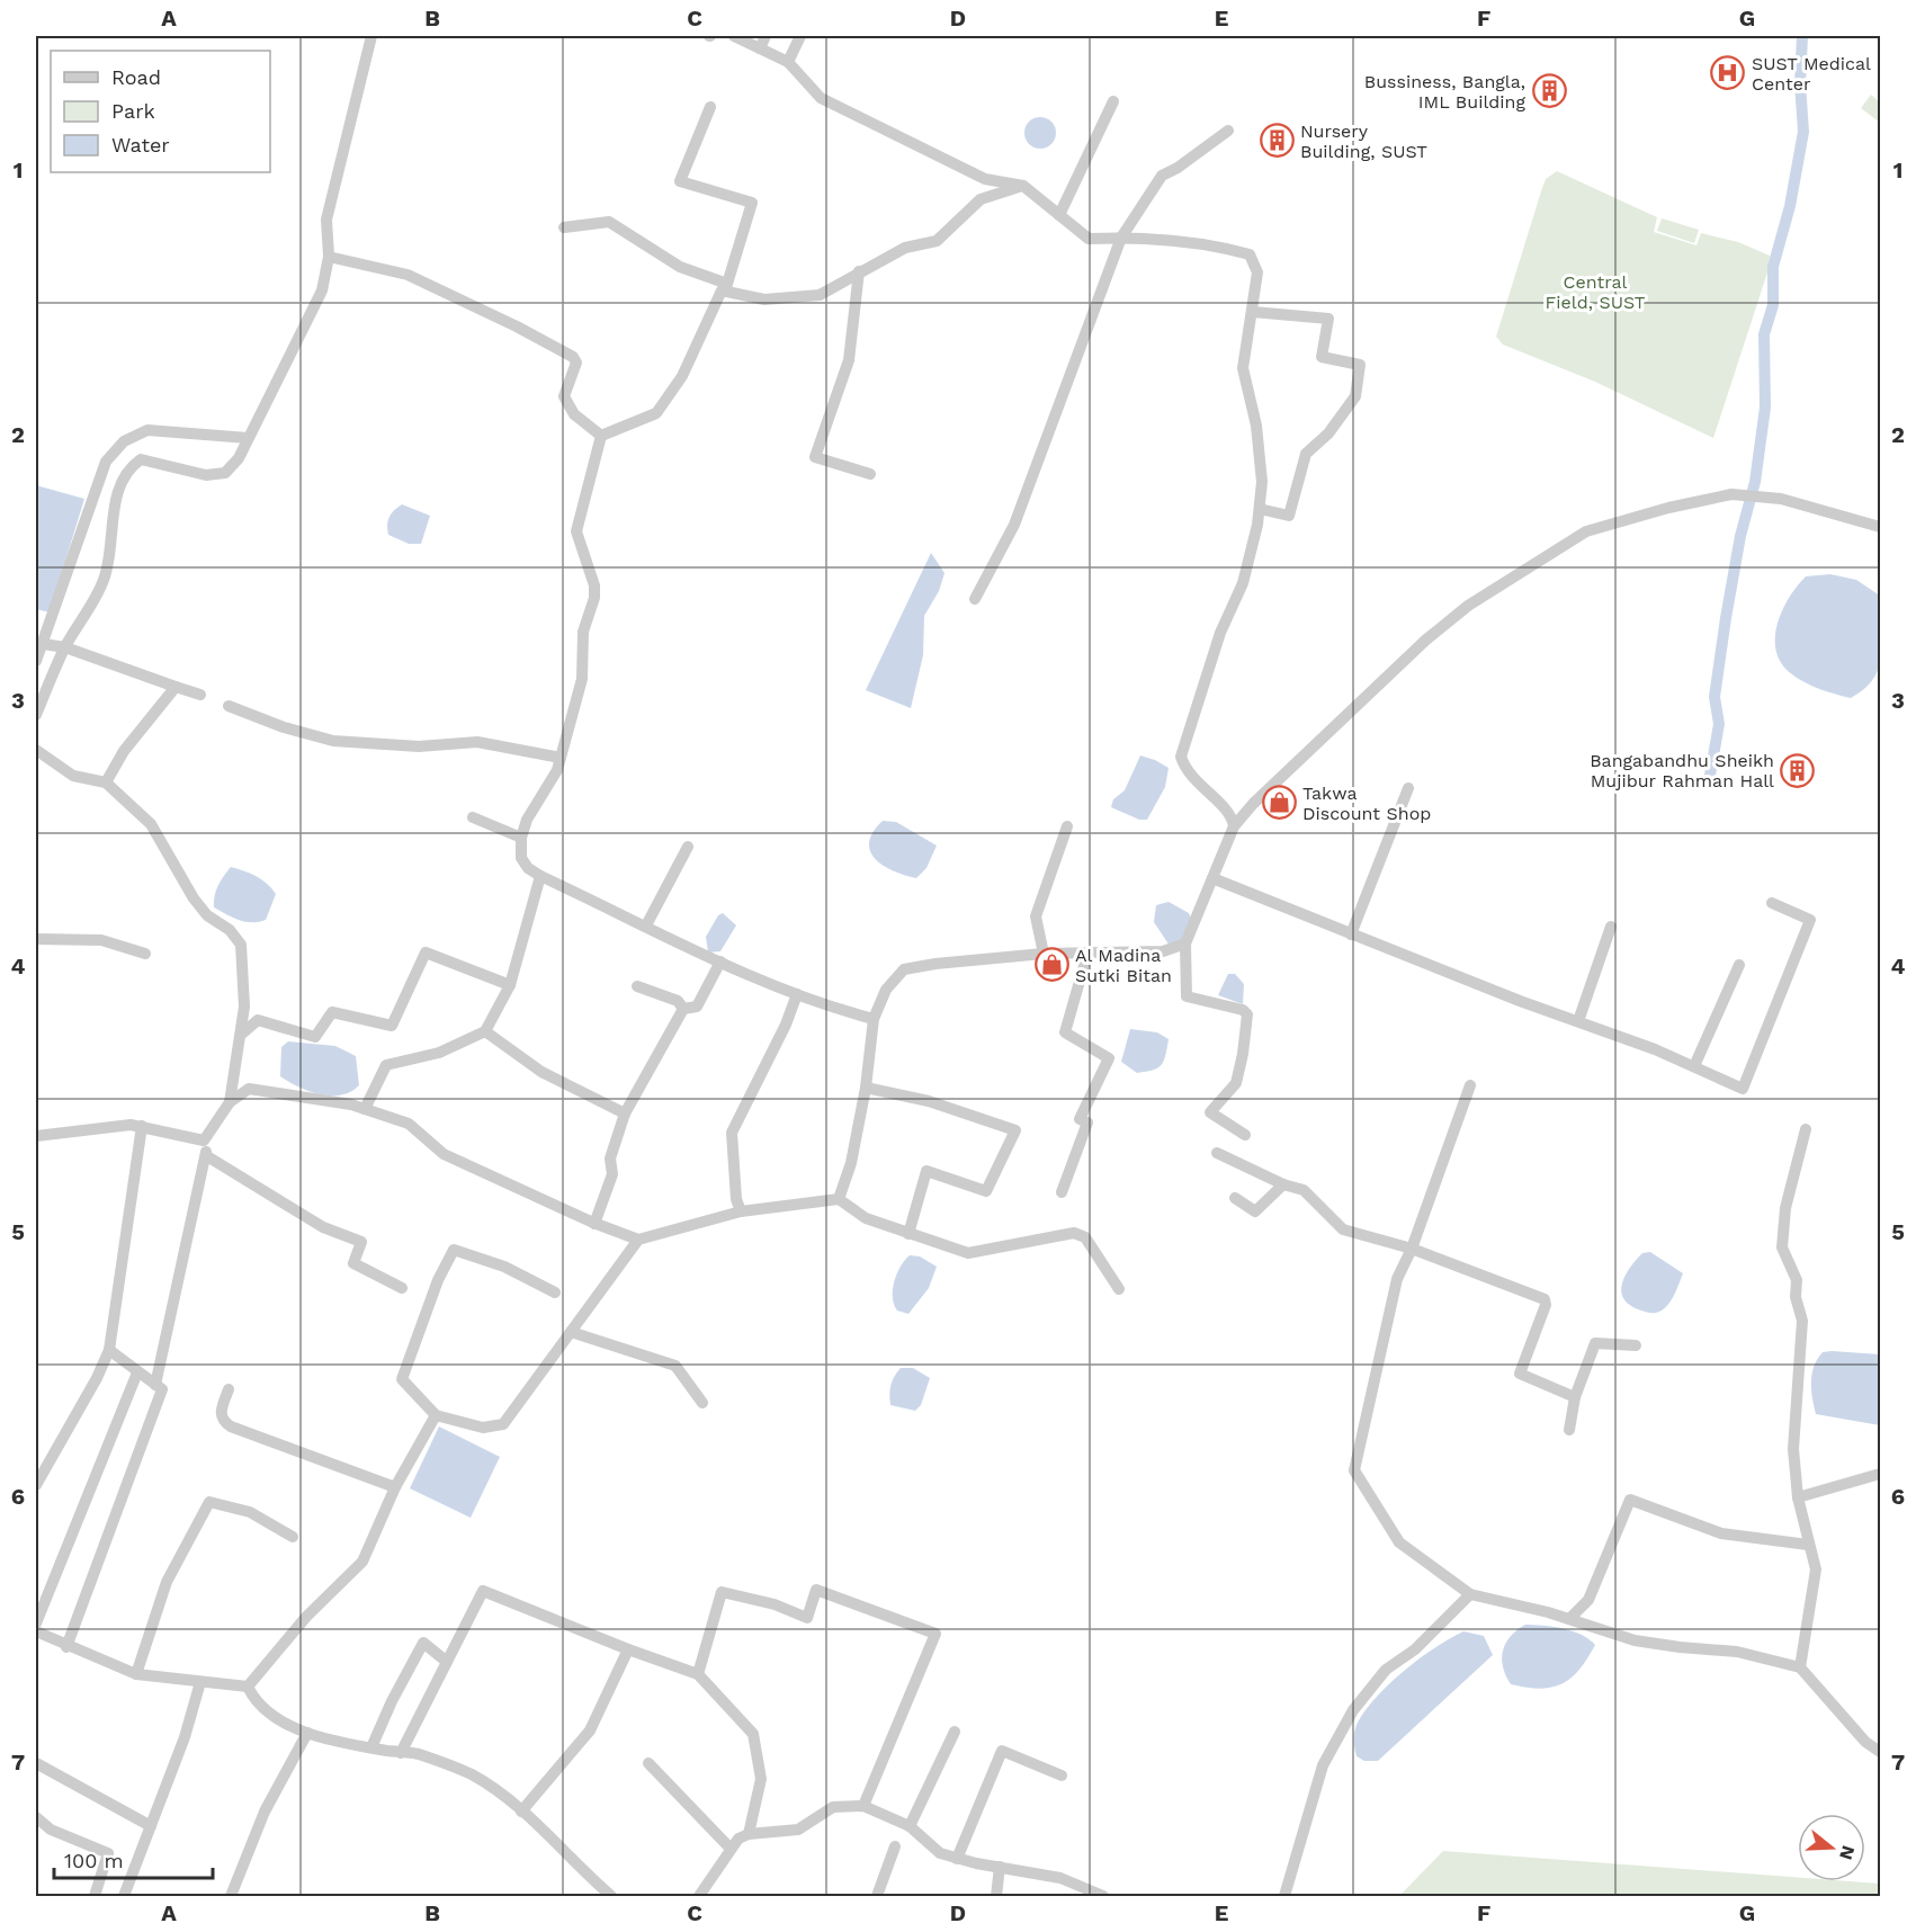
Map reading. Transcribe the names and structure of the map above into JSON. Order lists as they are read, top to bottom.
{
  "parks": ["Central Field, SUST"],
  "places": {
    "hospital": ["SUST Medical Center"],
    "building": ["Bussiness, Bangla, IML Building", "Nursery Building, SUST", "Bangabandhu Sheikh Mujibur Rahman Hall"],
    "shop": ["Takwa Discount Shop", "Al Madina Sutki Bitan"]
  },
  "legend": ["Road", "Park", "Water"],
  "scale_bar": "100 m",
  "north": "right",
  "grid": {
    "columns": [
      "A",
      "B",
      "C",
      "D",
      "E",
      "F",
      "G"
    ],
    "rows": [
      "1",
      "2",
      "3",
      "4",
      "5",
      "6",
      "7"
    ]
  }
}
